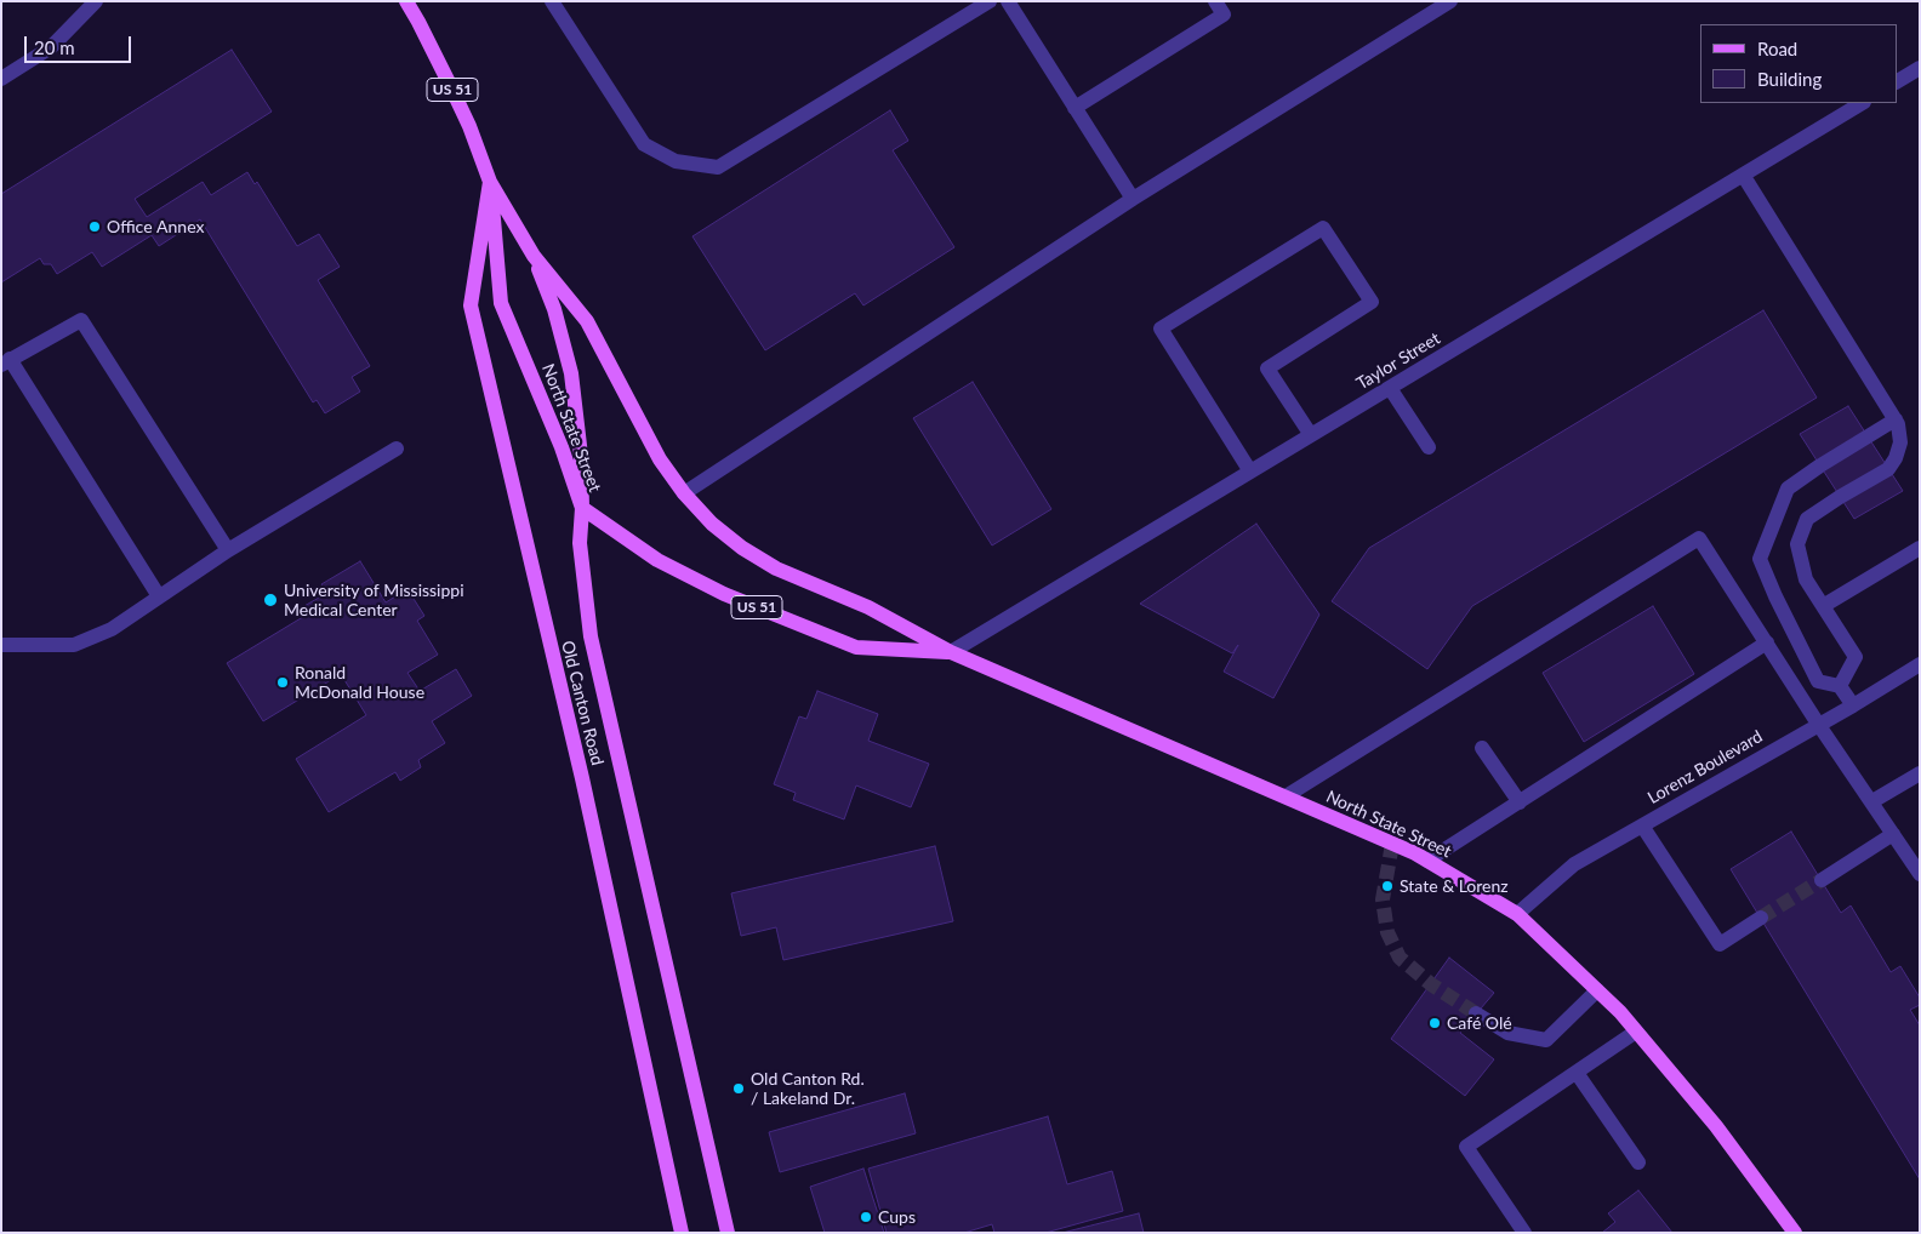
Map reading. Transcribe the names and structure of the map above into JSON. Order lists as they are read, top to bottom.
{
  "streets": {
    "main road": ["US 51", "North State Street", "Old Canton Road"],
    "street": ["Taylor Street", "Lorenz Boulevard"]
  },
  "crossings": [
    ["Taylor Street", "North State Street"],
    ["North State Street", "Old Canton Road"],
    ["North State Street", "Lorenz Boulevard"]
  ],
  "places": [
    "Office Annex",
    "University of Mississippi Medical Center",
    "Ronald McDonald House",
    "State & Lorenz",
    "Café Olé",
    "Old Canton Rd. / Lakeland Dr.",
    "Cups"
  ],
  "legend": ["Road", "Building"],
  "scale_bar": "20 m"
}
